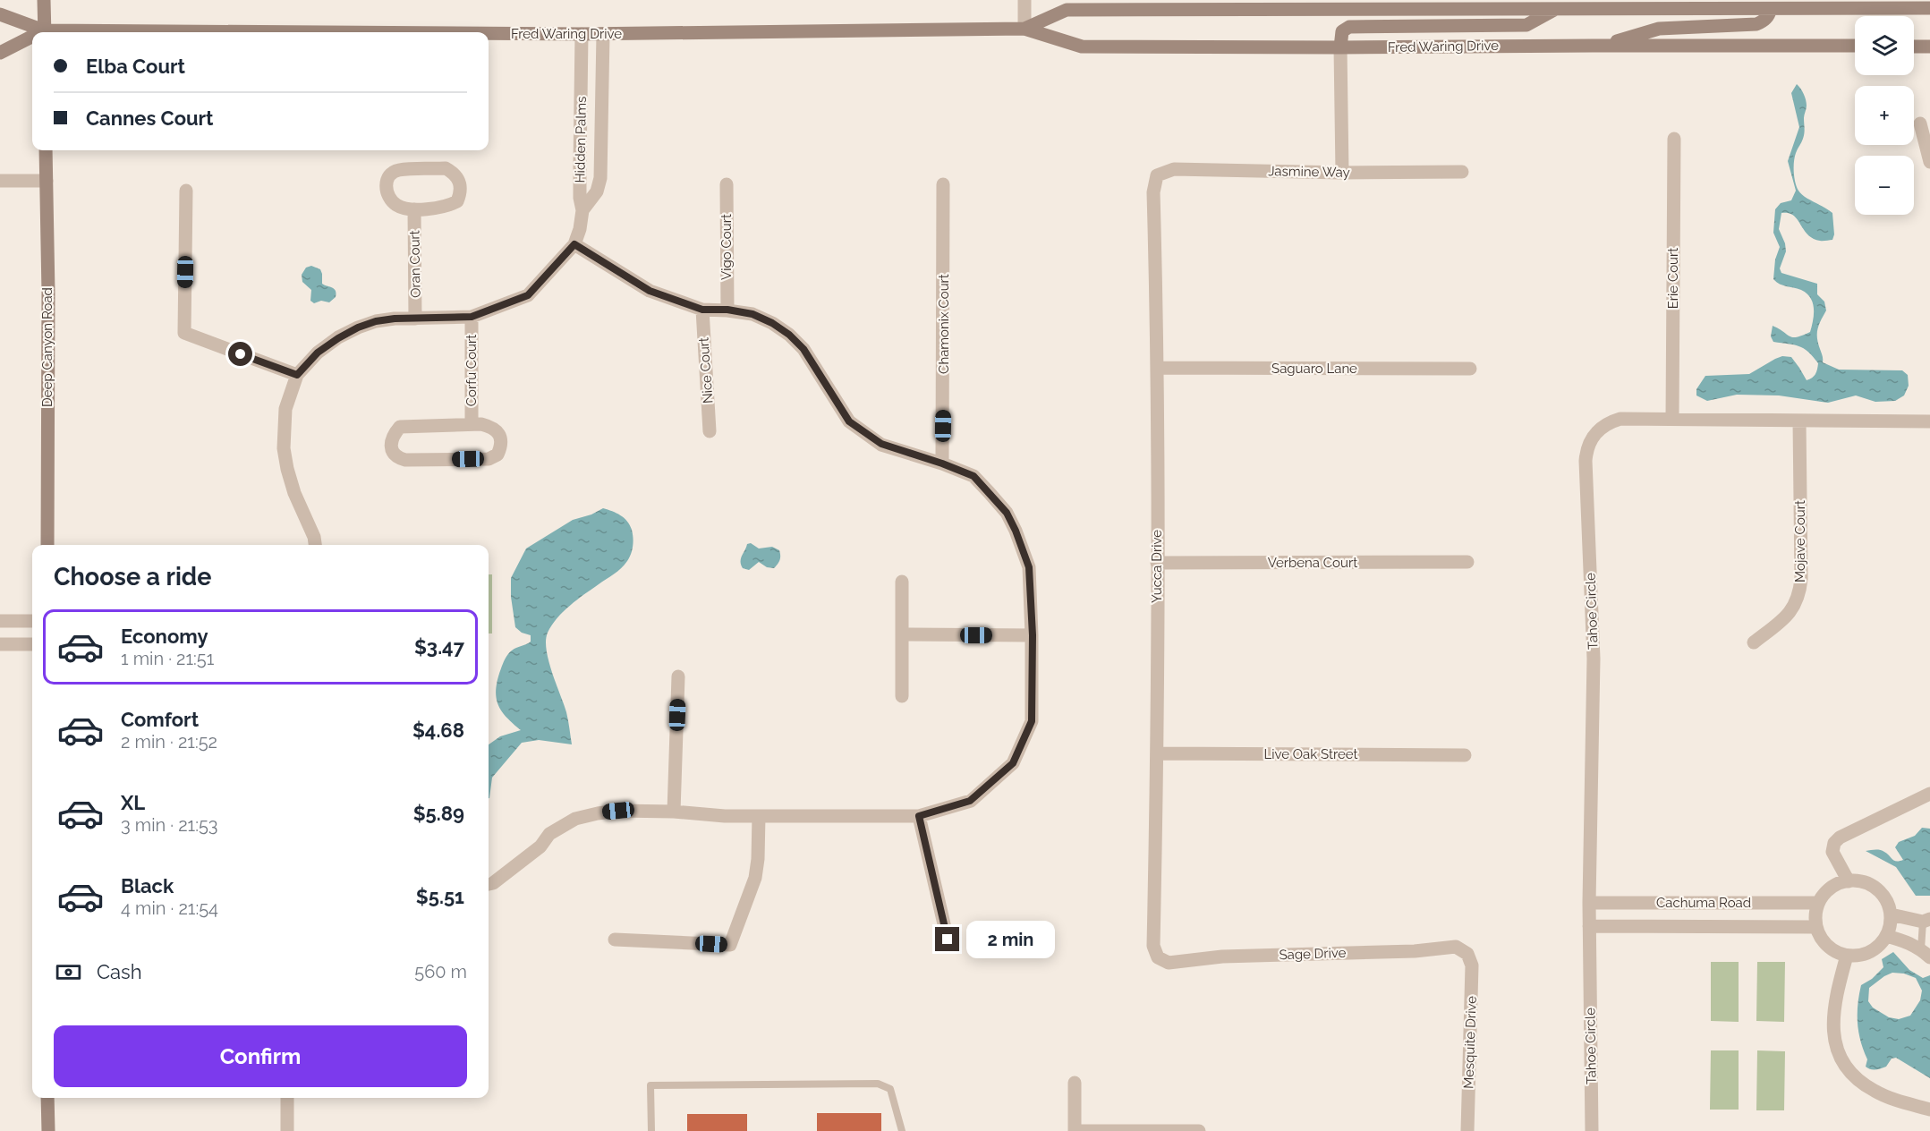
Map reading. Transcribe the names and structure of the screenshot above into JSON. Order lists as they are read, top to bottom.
{
  "streets": {
    "main road": ["Fred Waring Drive", "Deep Canyon Road"],
    "street": [
      "Hidden Palms",
      "Jasmine Way",
      "Vigo Court",
      "Oran Court",
      "Erie Court",
      "Chamonix Court",
      "Saguaro Lane",
      "Corfu Court",
      "Nice Court",
      "Mojave Court",
      "Verbena Court",
      "Yucca Drive",
      "Tahoe Circle",
      "Live Oak Street",
      "Cachuma Road",
      "Sage Drive",
      "Mesquite Drive"
    ]
  },
  "crossings": [
    ["Fred Waring Drive", "Hidden Palms"],
    ["Jasmine Way", "Yucca Drive"],
    ["Erie Court", "Tahoe Circle"],
    ["Saguaro Lane", "Yucca Drive"],
    ["Mojave Court", "Tahoe Circle"],
    ["Verbena Court", "Yucca Drive"],
    ["Yucca Drive", "Live Oak Street"],
    ["Yucca Drive", "Sage Drive"],
    ["Tahoe Circle", "Cachuma Road"],
    ["Sage Drive", "Mesquite Drive"]
  ],
  "page": {
    "map_buttons": ["+", "−"],
    "banner": ["Elba Court", "Cannes Court"],
    "heading": "Choose a ride",
    "list": [
      {
        "name": "Economy",
        "note": "1 min · 21:51",
        "value": "$3.47"
      },
      {
        "name": "Comfort",
        "note": "2 min · 21:52",
        "value": "$4.68"
      },
      {
        "name": "XL",
        "note": "3 min · 21:53",
        "value": "$5.89"
      },
      {
        "name": "Black",
        "note": "4 min · 21:54",
        "value": "$5.51"
      }
    ],
    "bubble": "2 min",
    "pay": ["Cash", "560 m"],
    "buttons": "Confirm"
  }
}
